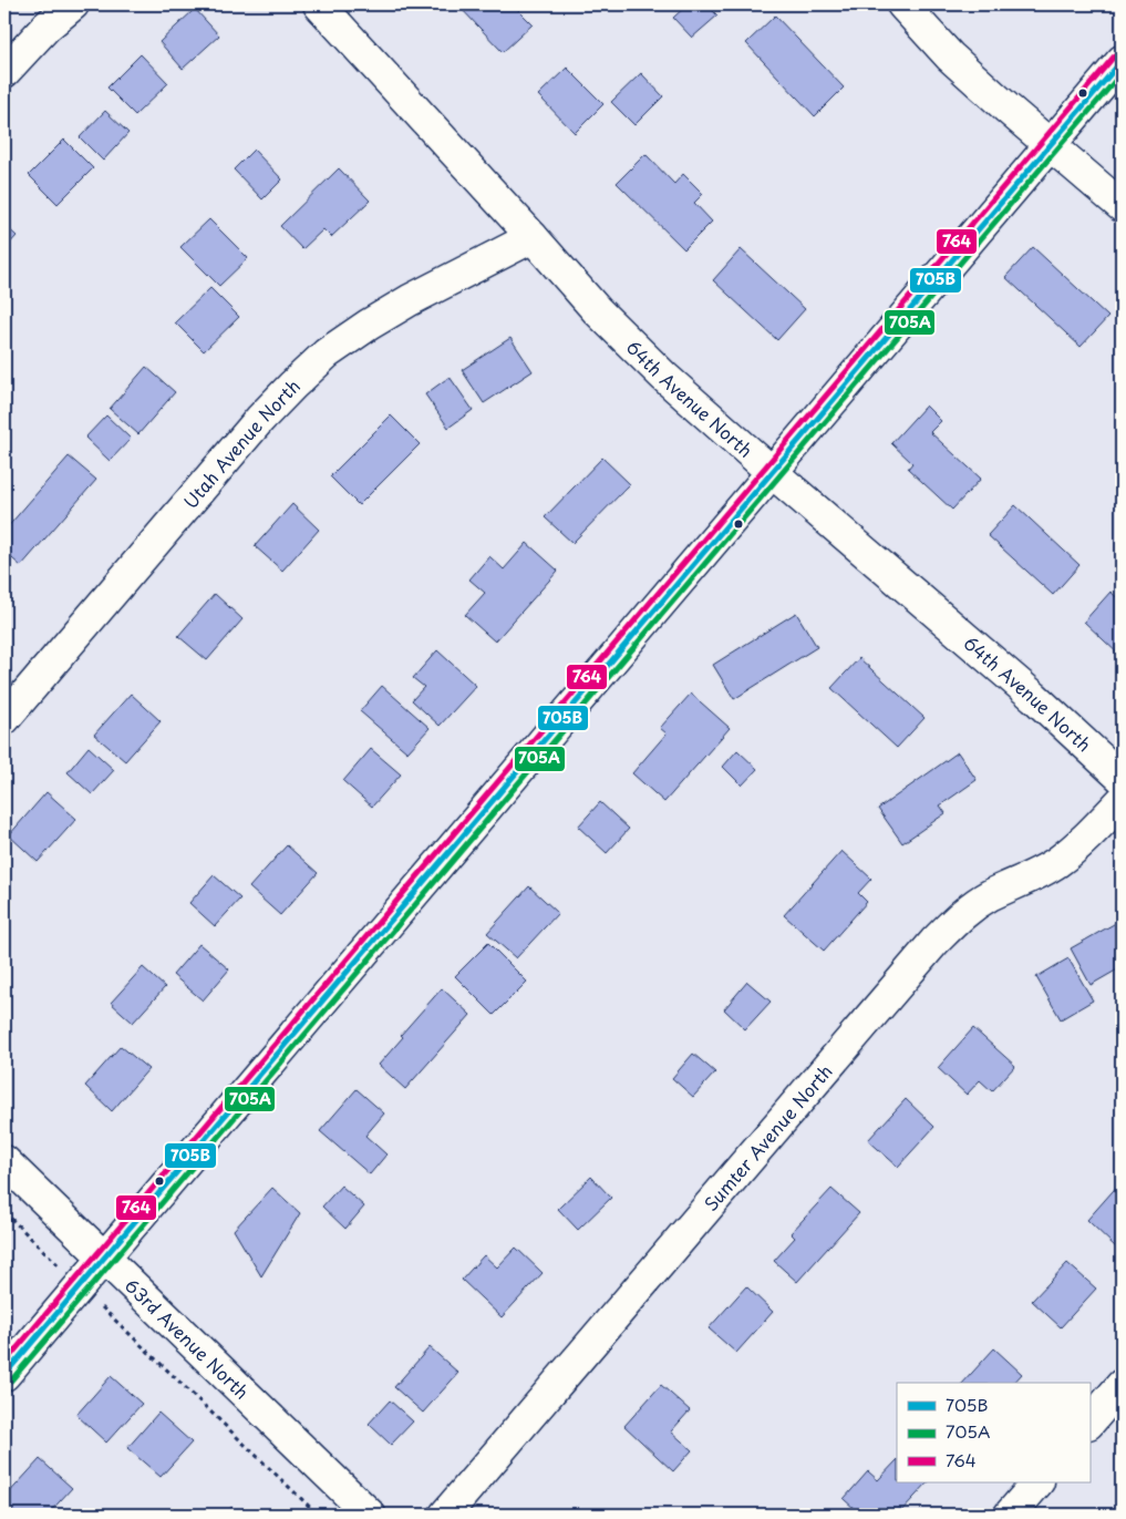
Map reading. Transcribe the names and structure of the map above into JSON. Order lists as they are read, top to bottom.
{
  "streets": {
    "street": [
      "64th Avenue North",
      "Utah Avenue North",
      "Sumter Avenue North",
      "63rd Avenue North"
    ]
  },
  "crossings": [
    ["64th Avenue North", "Utah Avenue North"]
  ],
  "lines": ["transit line 764", "transit line 705B", "transit line 705A"],
  "legend": ["705B", "705A", "764"]
}
